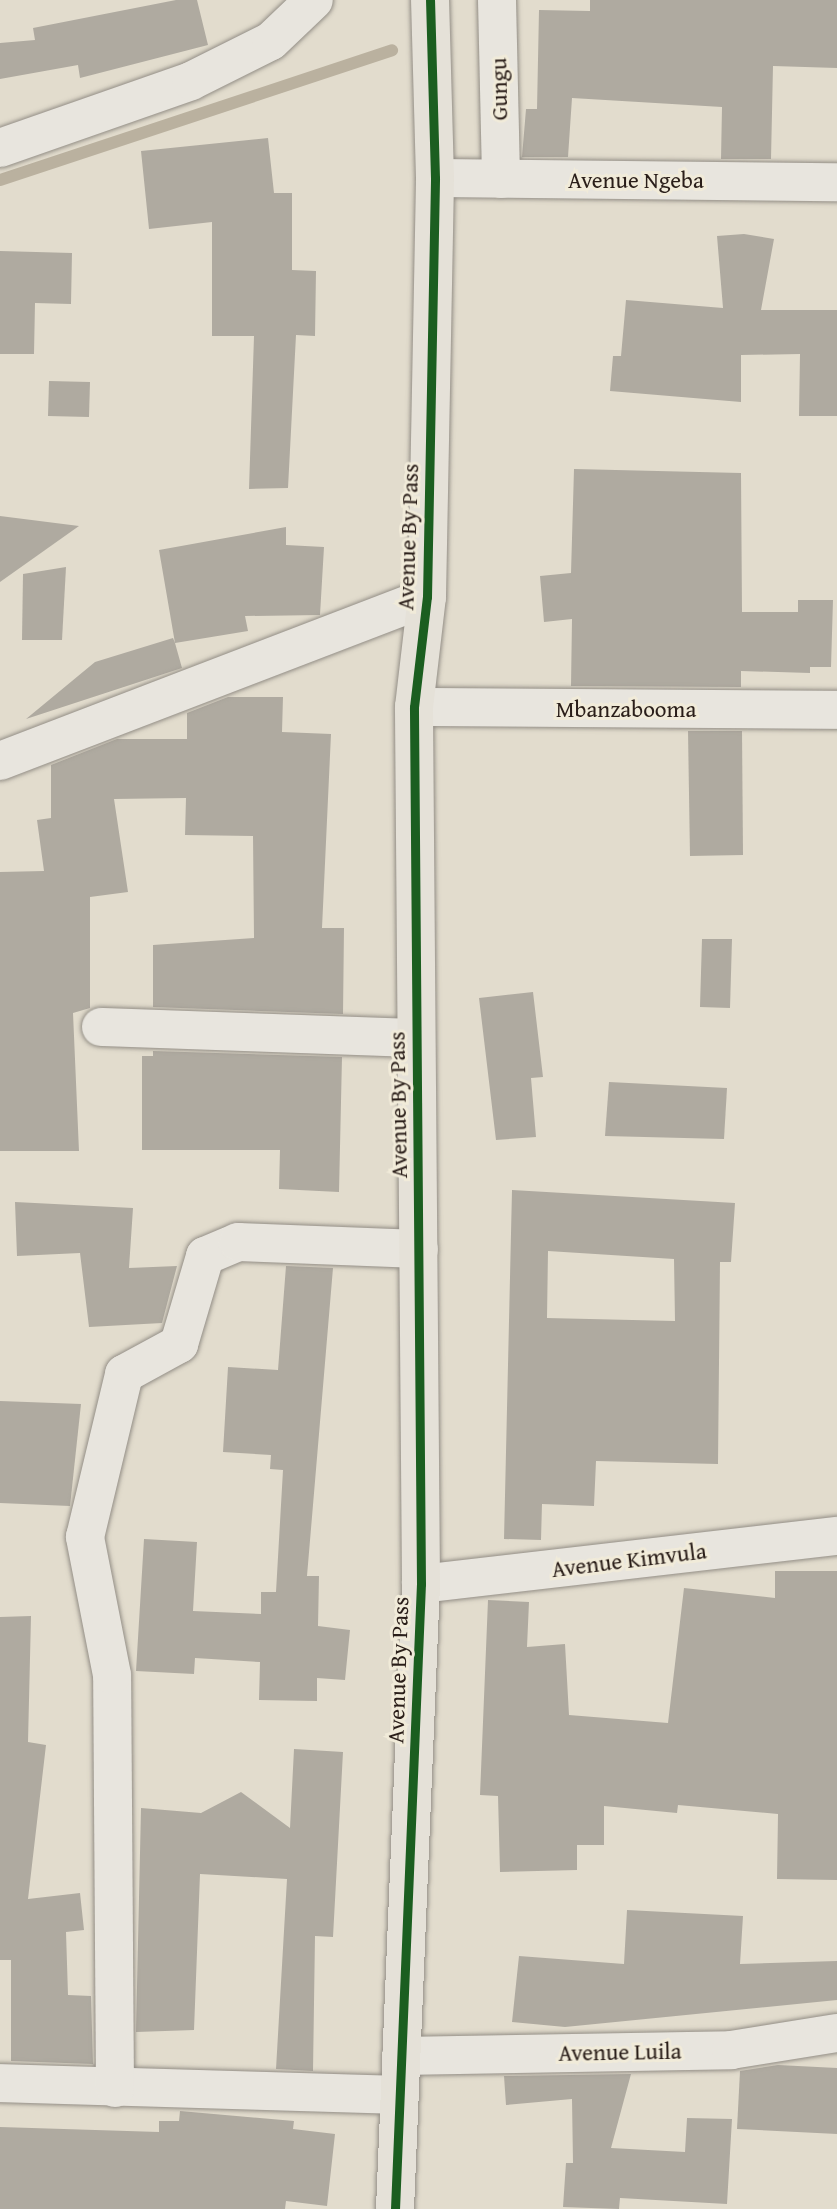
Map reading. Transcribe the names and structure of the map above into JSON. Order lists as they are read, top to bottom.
{
  "streets": {
    "highway": ["Avenue By Pass"],
    "street": [
      "Gungu",
      "Avenue Ngeba",
      "Mbanzabooma",
      "Avenue Kimvula",
      "Avenue Luila"
    ]
  },
  "crossings": [
    ["Gungu", "Avenue Ngeba"],
    ["Avenue Ngeba", "Avenue By Pass"],
    ["Avenue By Pass", "Mbanzabooma"],
    ["Avenue By Pass", "Avenue Kimvula"],
    ["Avenue By Pass", "Avenue Luila"]
  ]
}
